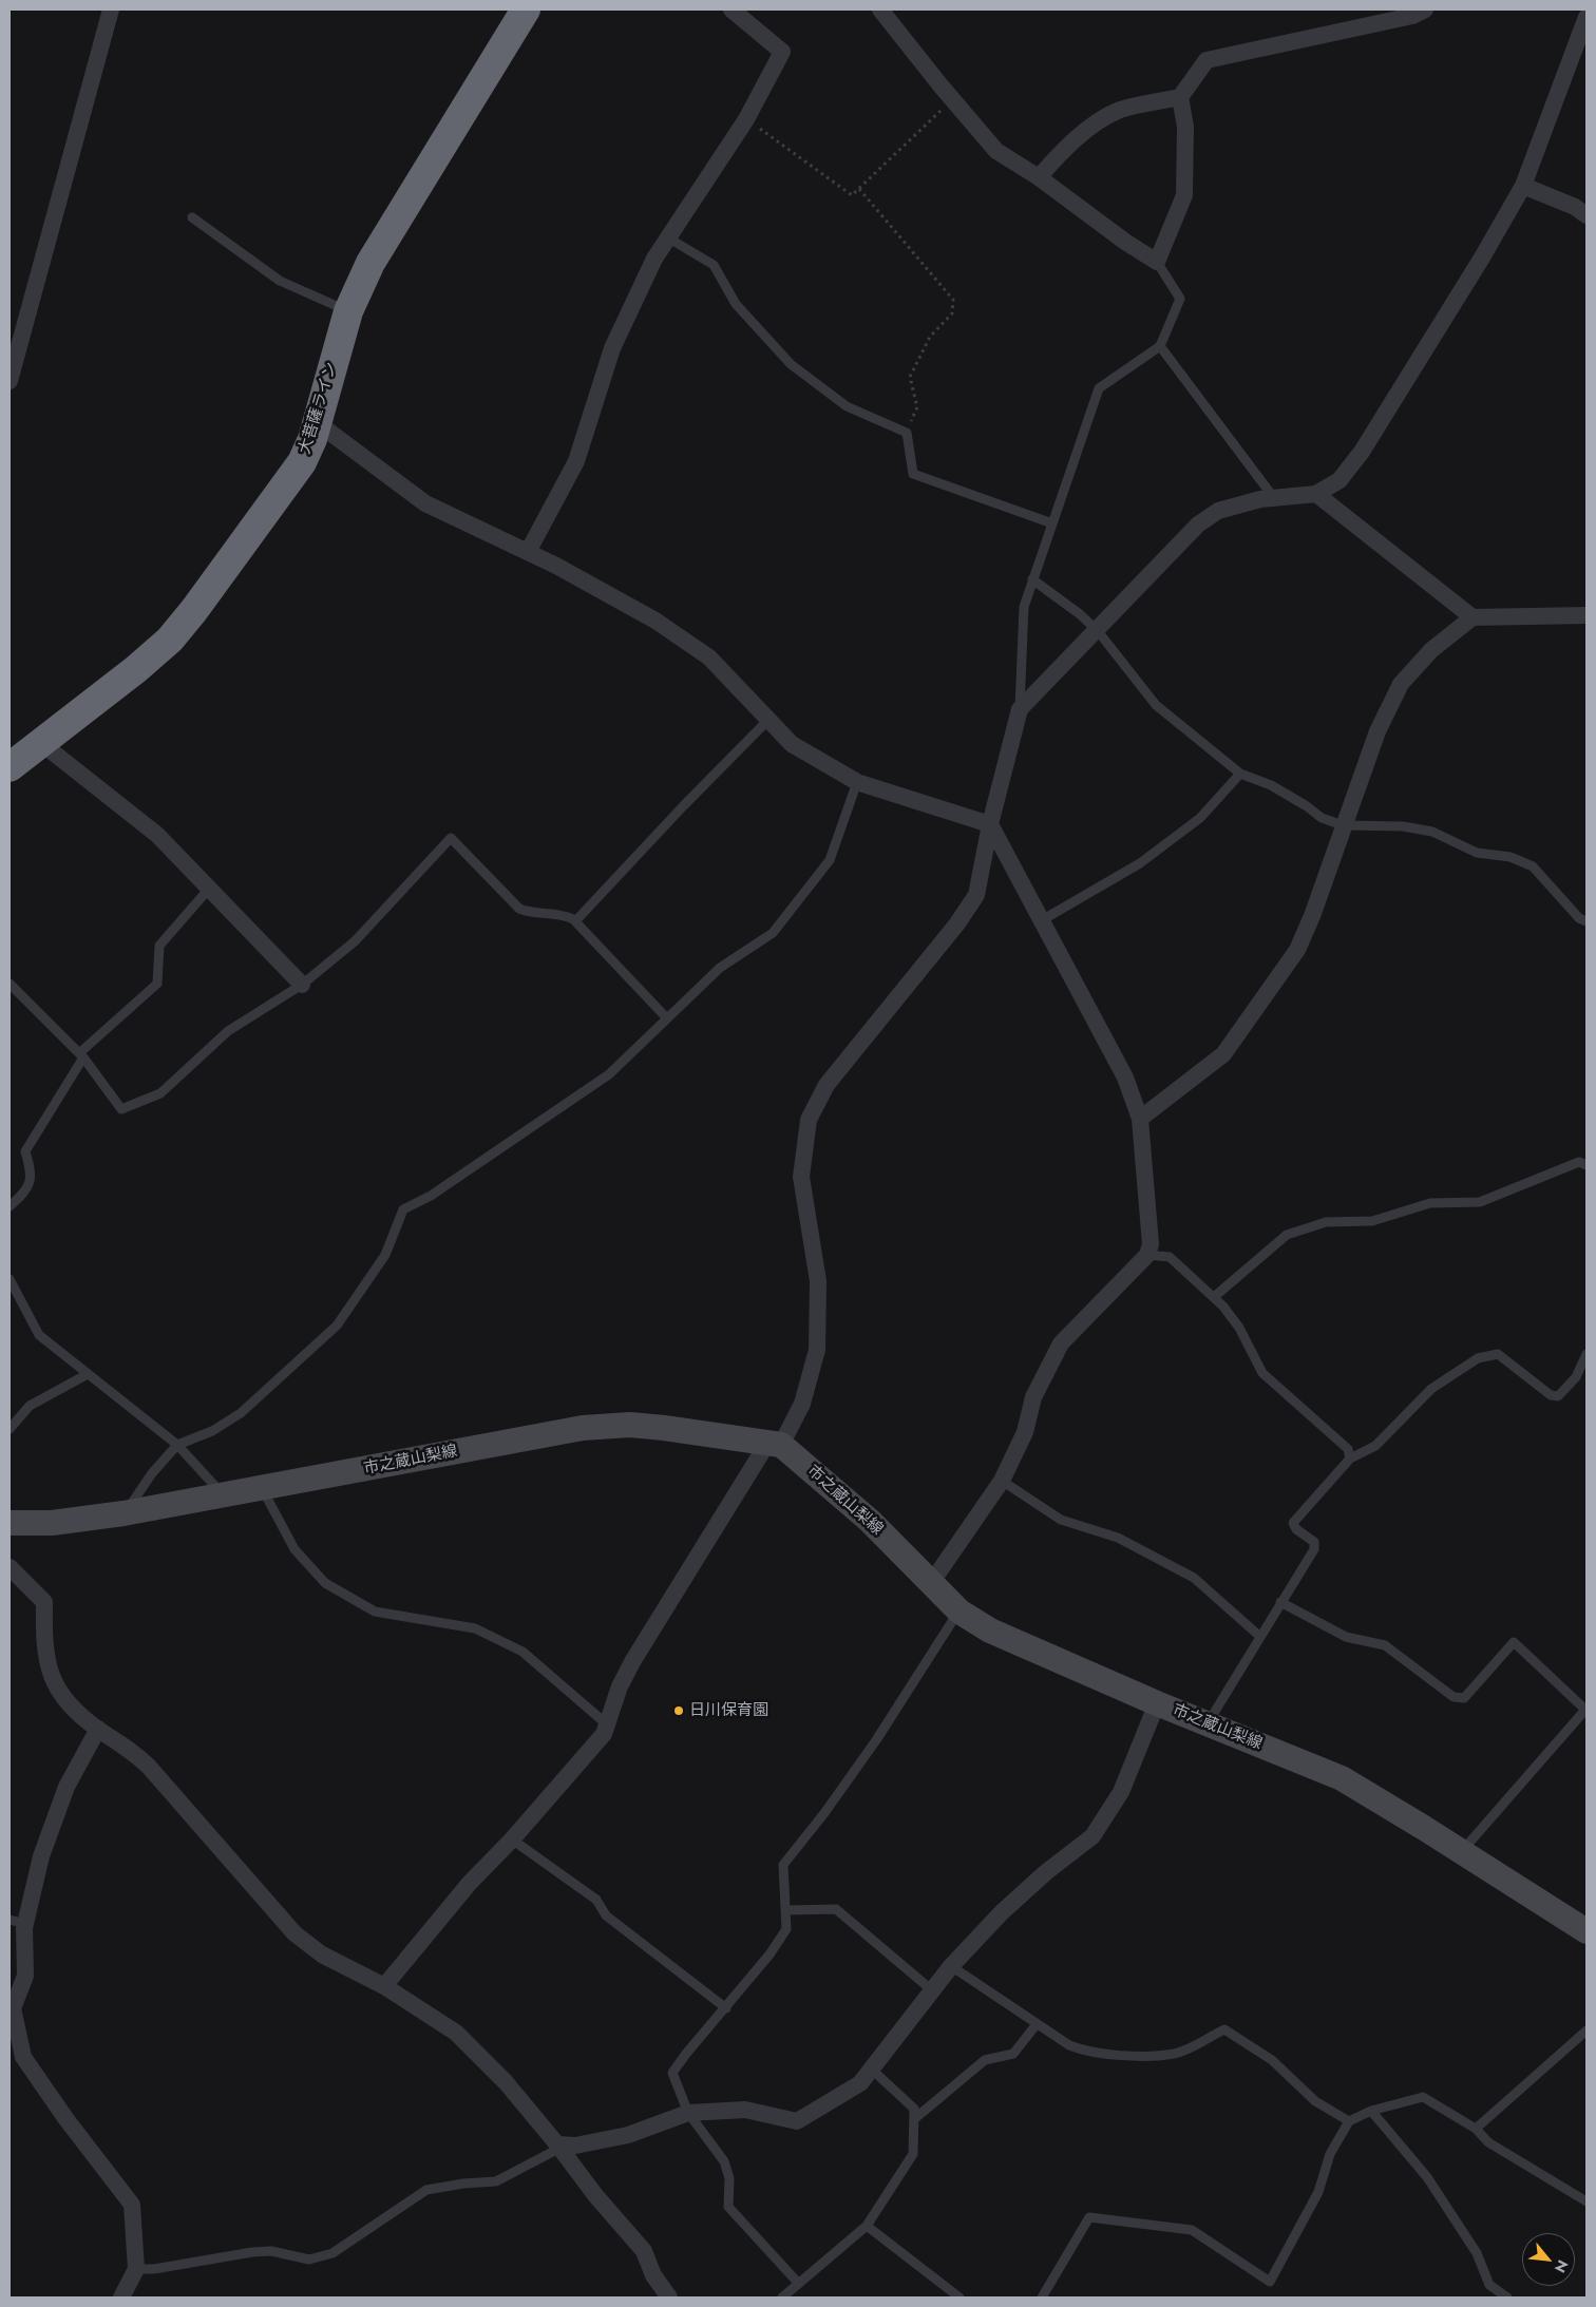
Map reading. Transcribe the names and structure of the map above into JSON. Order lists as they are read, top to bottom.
{
  "streets": {
    "highway": ["大菩薩ライン"],
    "main road": ["市之蔵山梨線"]
  },
  "places": ["日川保育園"],
  "north": "bottom right"
}
